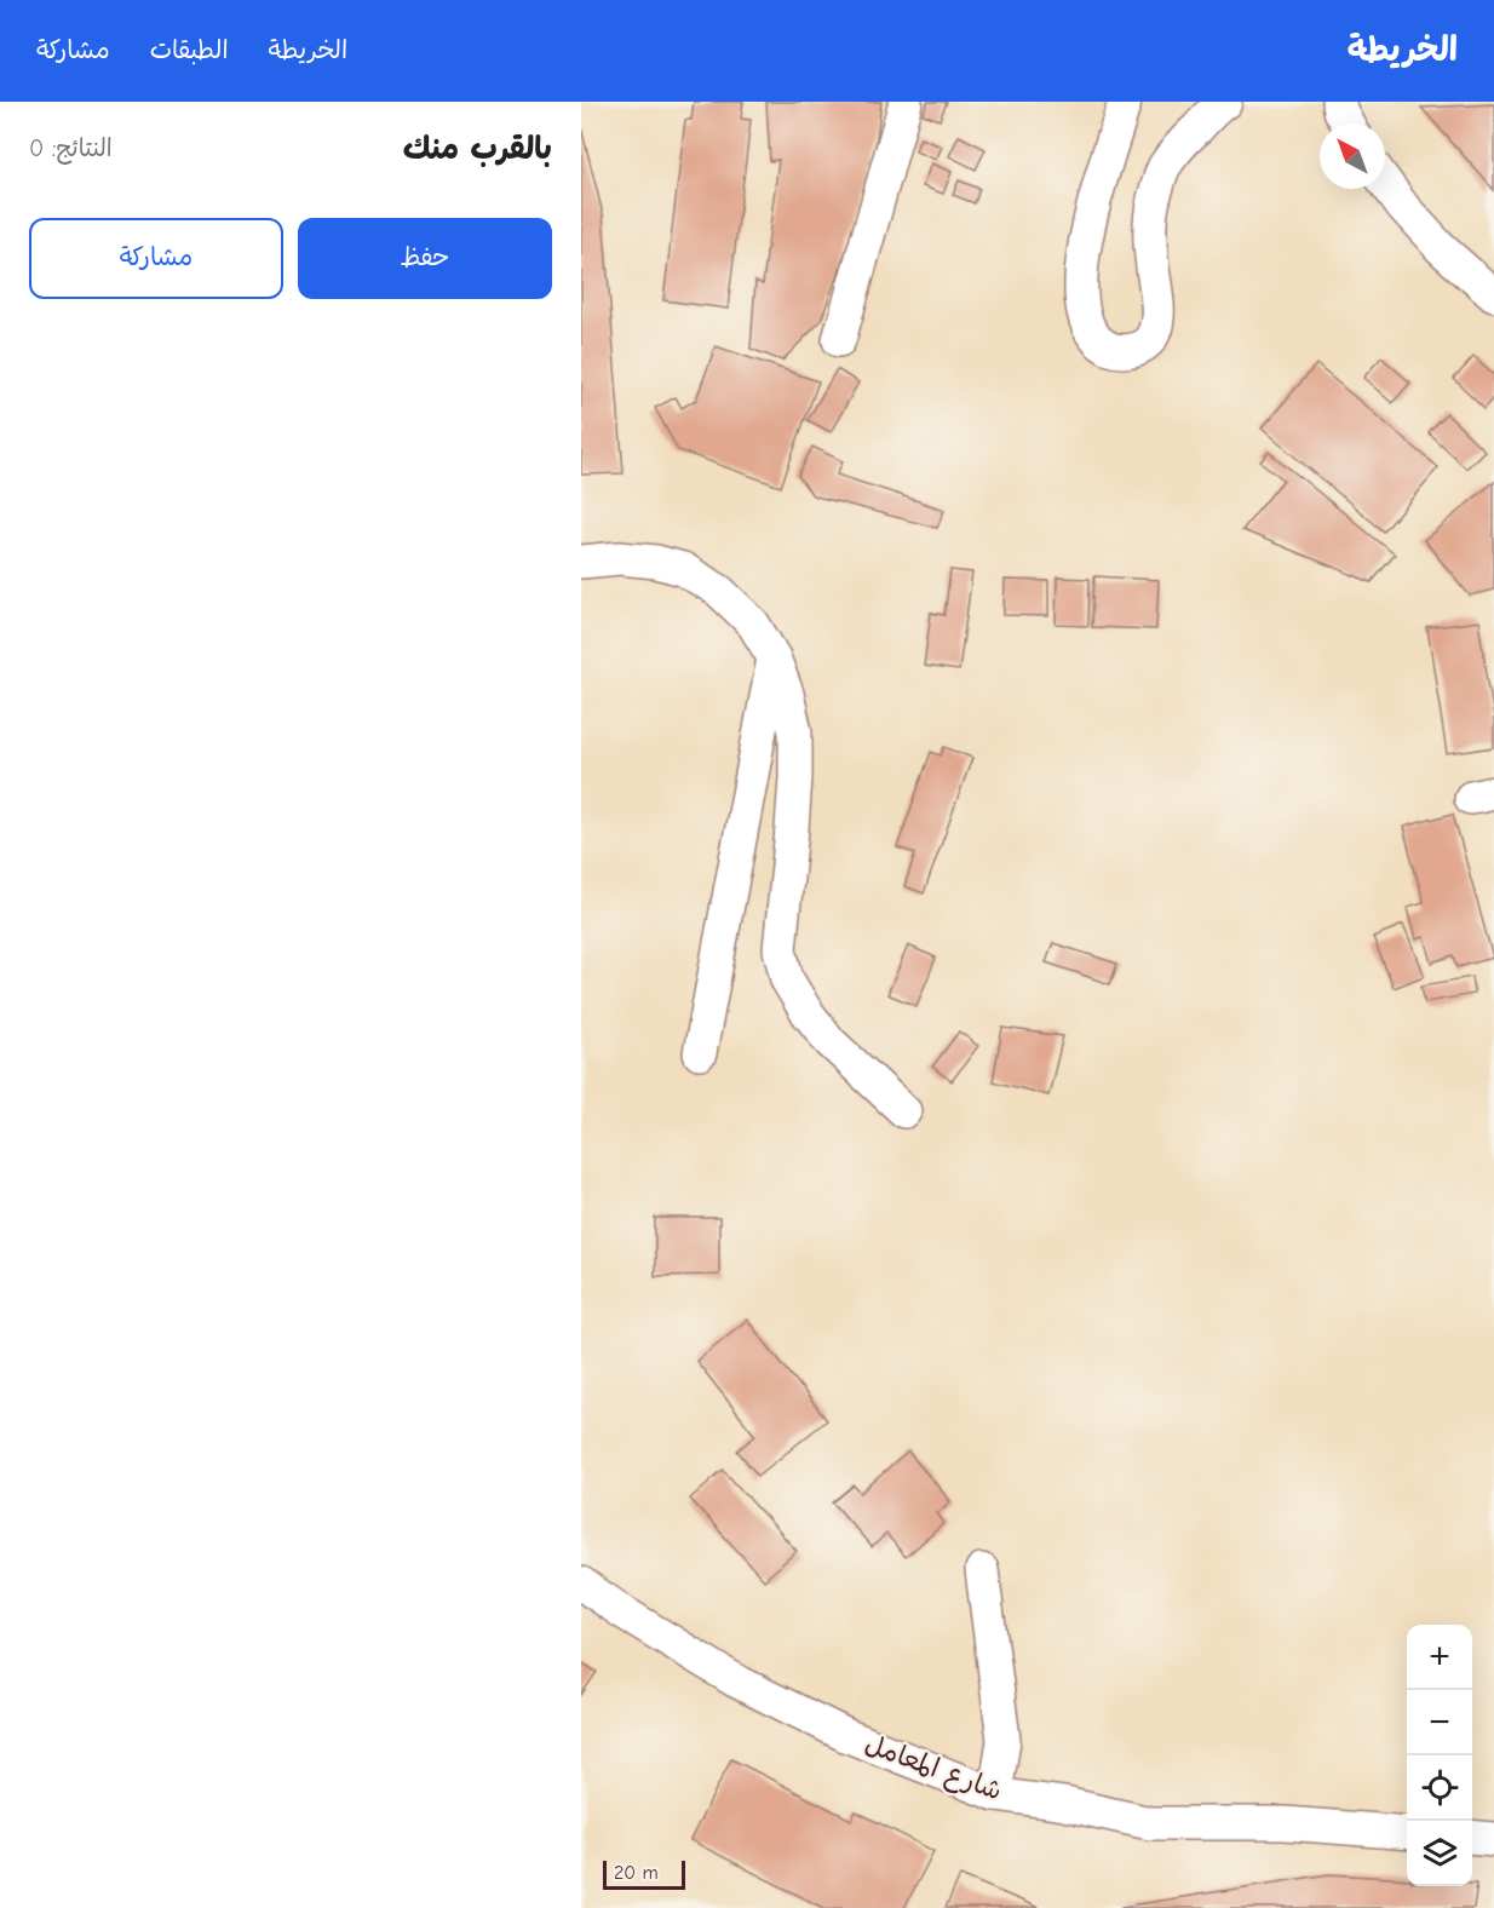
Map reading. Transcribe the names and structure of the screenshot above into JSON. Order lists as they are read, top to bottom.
{
  "streets": {
    "street": ["شارع المعامل"]
  },
  "scale_bar": "20 m",
  "north": "top left",
  "page": {
    "header": "الخريطة",
    "nav": ["الخريطة", "الطبقات", "مشاركة"],
    "heading": ["بالقرب منك", "النتائج: 0"],
    "buttons": ["حفظ", "مشاركة"],
    "map_buttons": ["+", "−"],
    "scale": "20 m"
  }
}
